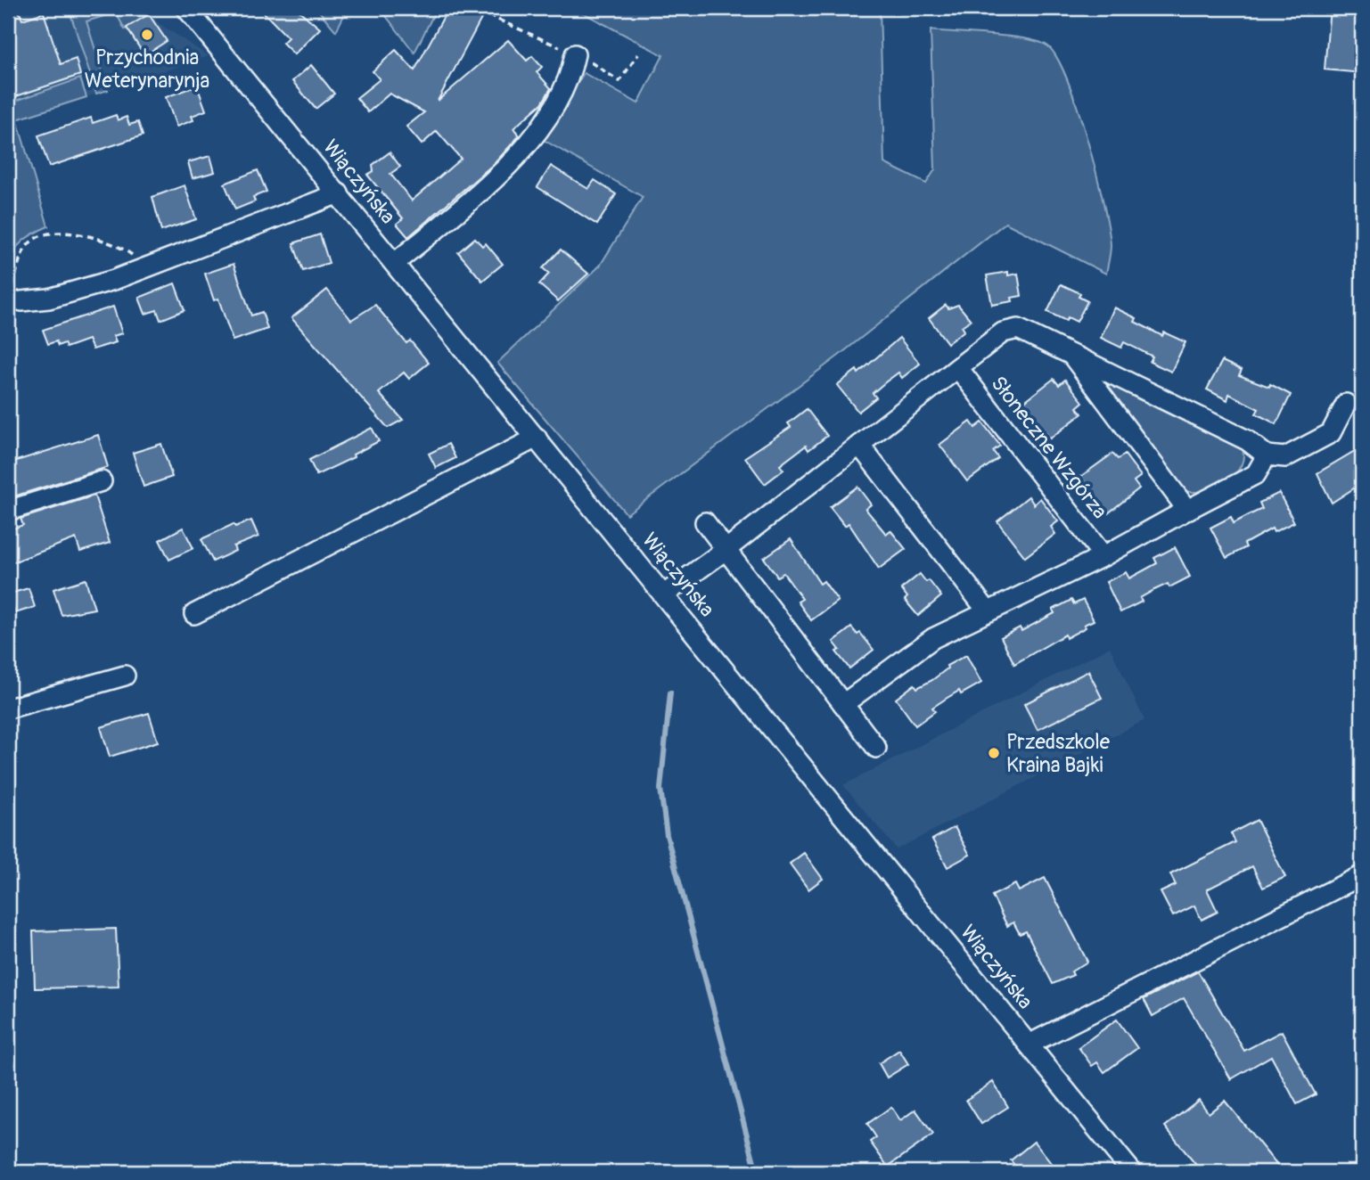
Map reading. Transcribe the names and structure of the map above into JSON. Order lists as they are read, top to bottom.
{
  "streets": {
    "street": ["Wiączyńska", "Słoneczne Wzgórza"]
  },
  "places": ["Przychodnia Weterynarynja", "Przedszkole Kraina Bajki"]
}
